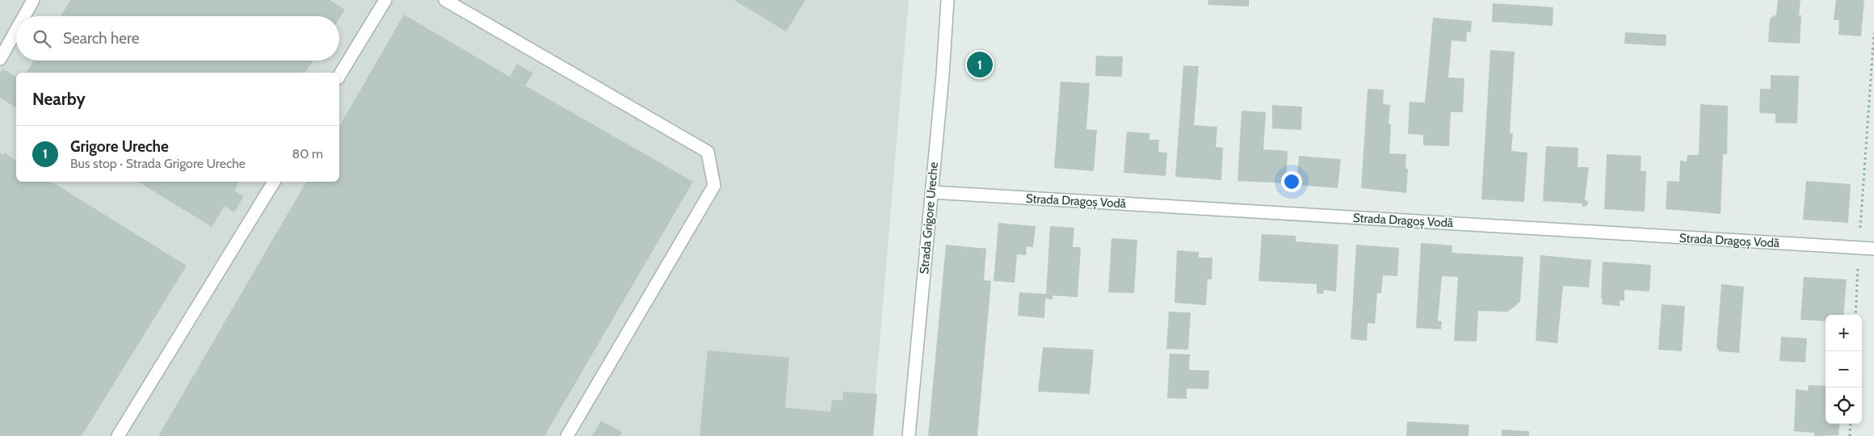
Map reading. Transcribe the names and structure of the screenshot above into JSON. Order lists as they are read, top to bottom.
{
  "streets": {
    "street": ["Strada Dragoș Vodă", "Strada Grigore Ureche"]
  },
  "crossings": [
    ["Strada Dragoș Vodă", "Strada Grigore Ureche"]
  ],
  "page": {
    "search": "Search here",
    "pins": "1",
    "heading": "Nearby",
    "list": [
      {
        "mark": "1",
        "name": "Grigore Ureche",
        "note": "Bus stop · Strada Grigore Ureche",
        "value": "80 m"
      }
    ],
    "map_buttons": ["+", "−"]
  }
}
